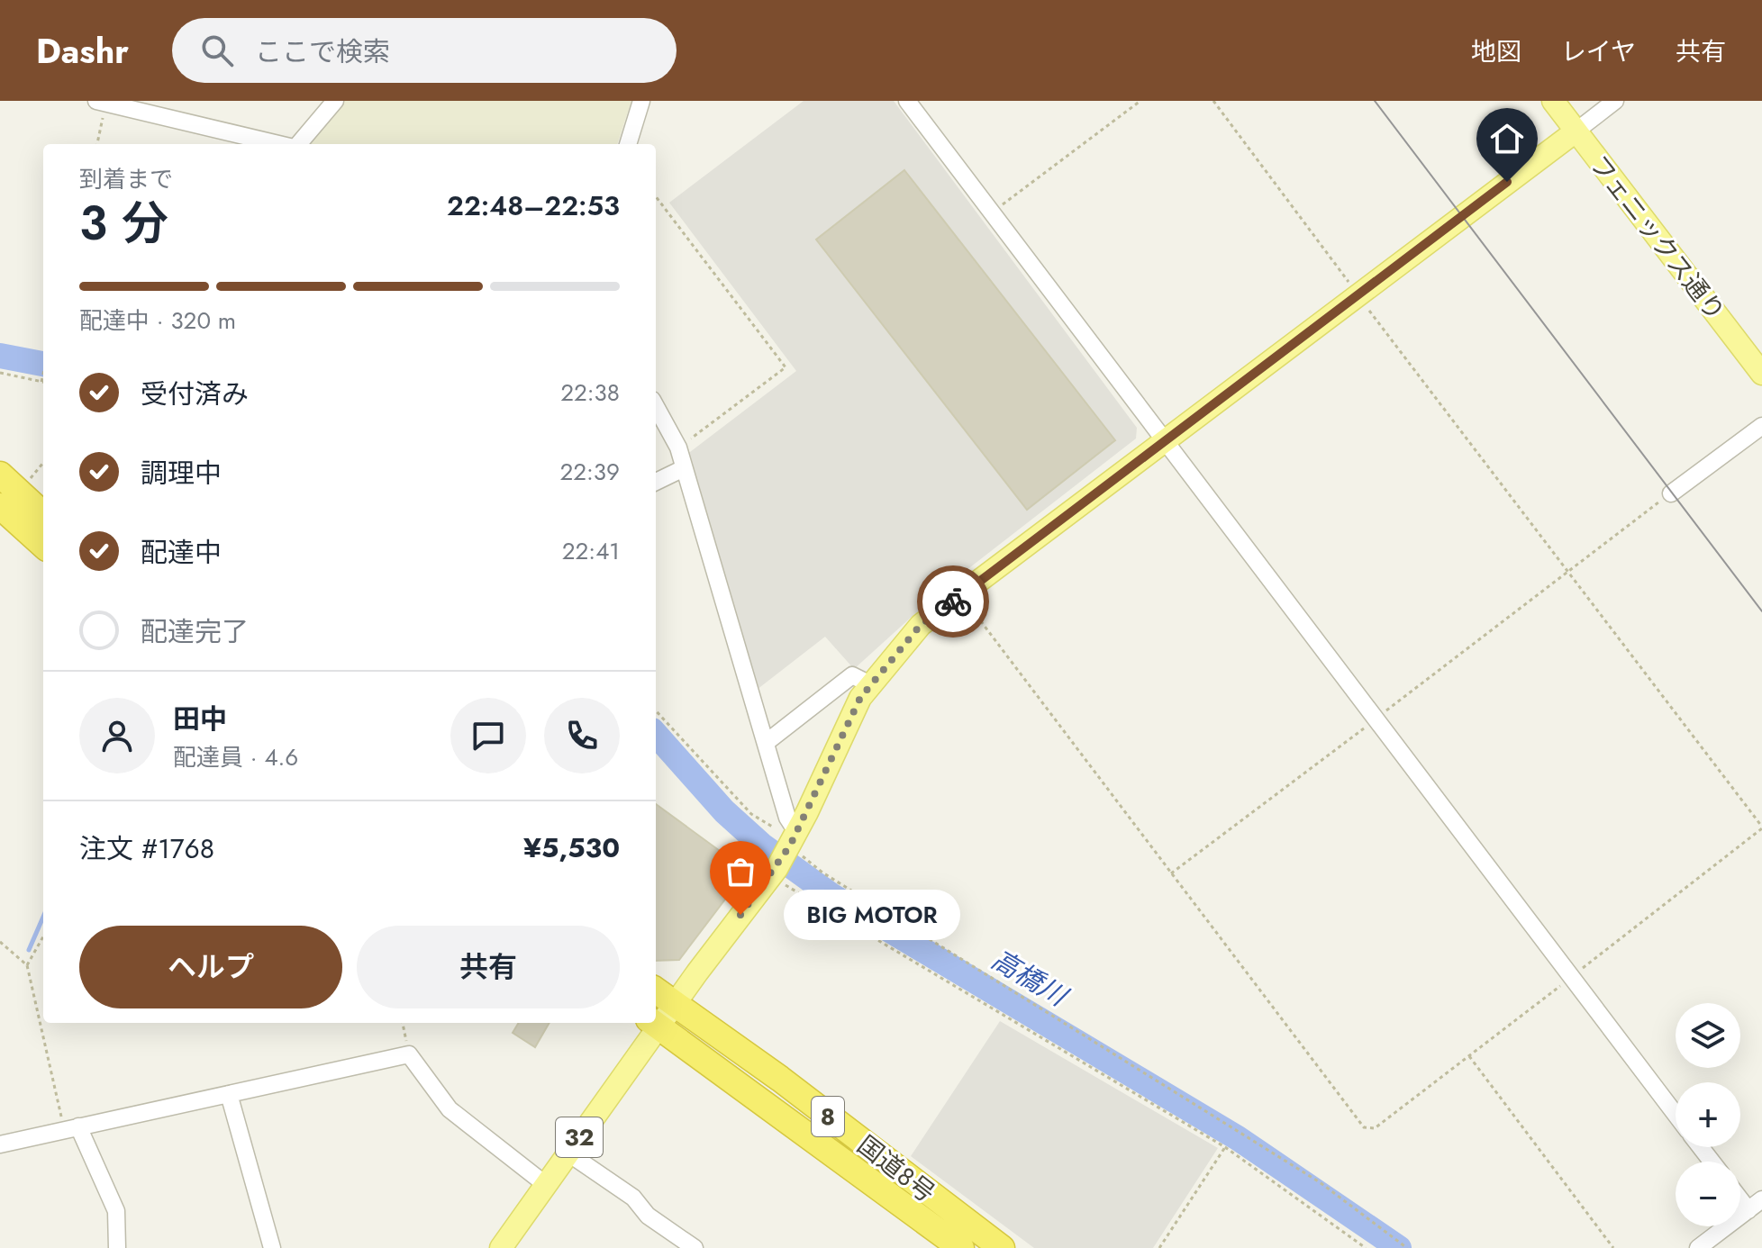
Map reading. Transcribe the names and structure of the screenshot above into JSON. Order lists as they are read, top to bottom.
{
  "streets": {
    "highway": ["8", "国道8号"],
    "main road": ["フェニックス通り", "32"]
  },
  "crossings": [
    ["フェニックス通り", "32"],
    ["32", "国道8号"]
  ],
  "water": ["高橋川"],
  "places": ["BIG MOTOR"],
  "page": {
    "header": "Dashr",
    "search": "ここで検索",
    "nav": ["地図", "レイヤ", "共有"],
    "heading": ["3 分", "到着まで", "22:48–22:53"],
    "panel": [
      "田中",
      "配達員 · 4.6",
      "注文 #1768",
      "¥5,530"
    ],
    "bar": "配達中 · 320 m",
    "list": [
      ["受付済み", "22:38"],
      ["調理中", "22:39"],
      ["配達中", "22:41"],
      "配達完了"
    ],
    "bubble": "BIG MOTOR",
    "buttons": ["ヘルプ", "共有"],
    "map_buttons": ["+", "−"]
  }
}
